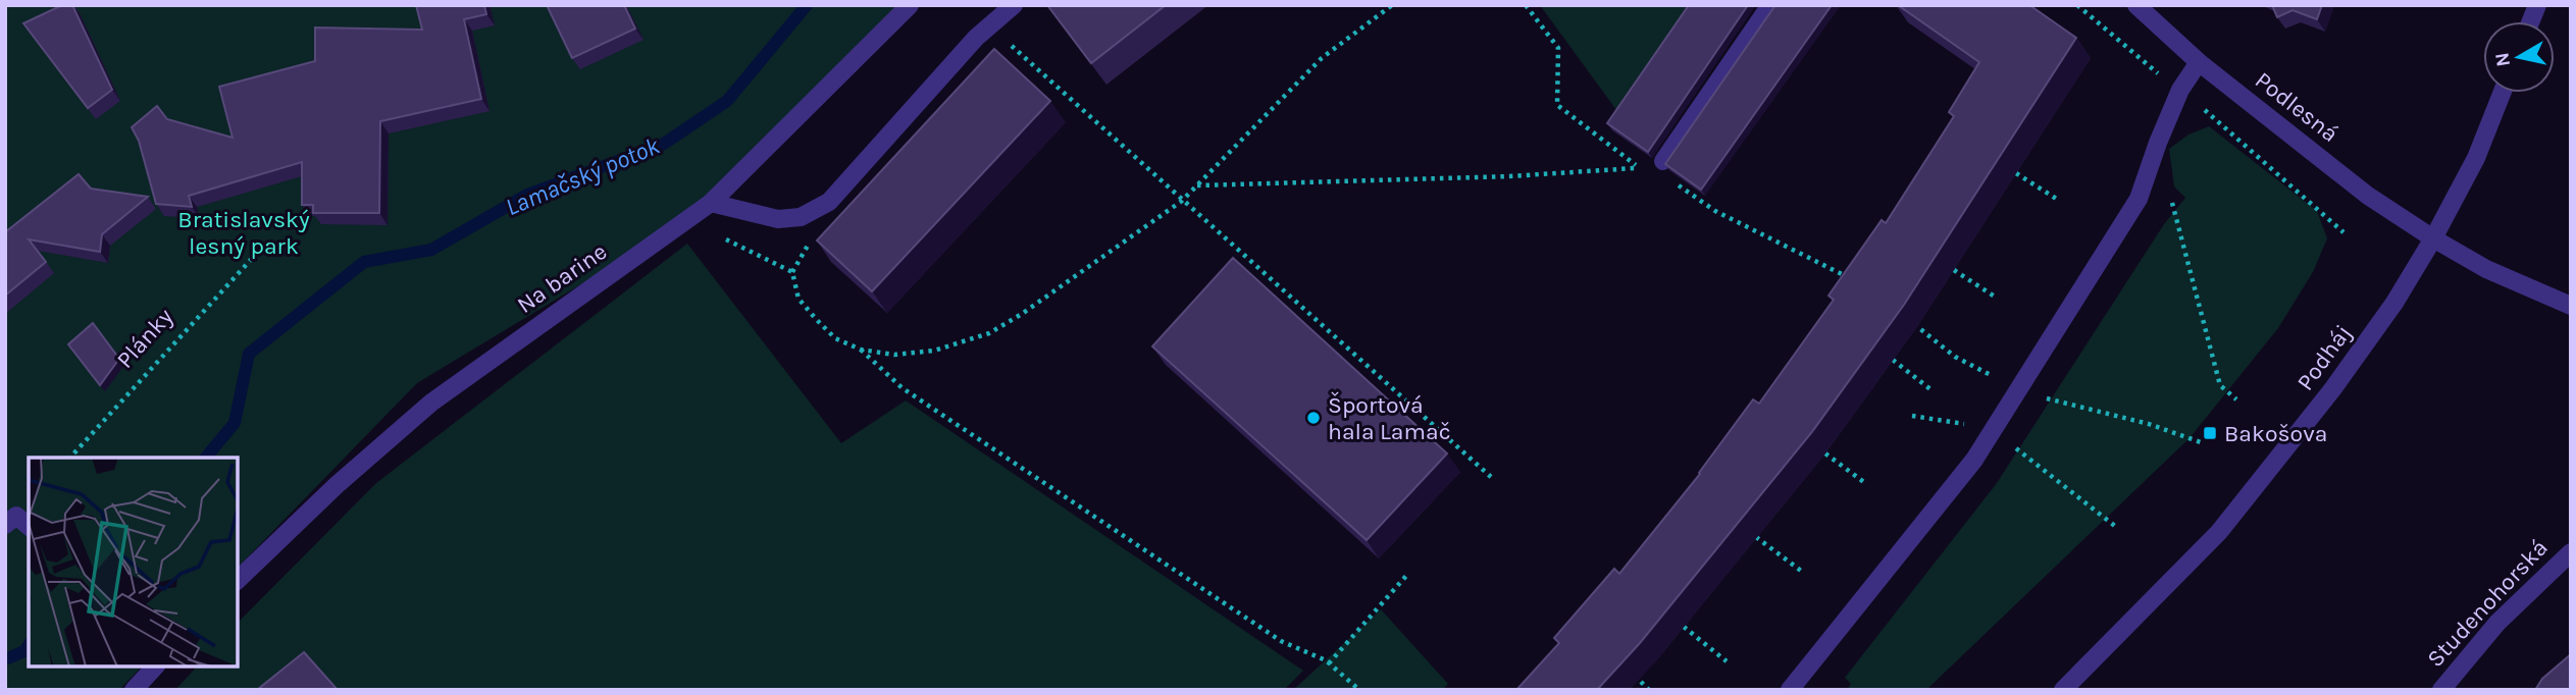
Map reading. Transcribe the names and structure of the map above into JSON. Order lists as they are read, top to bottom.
{
  "streets": {
    "street": [
      "Podlesná",
      "Na barine",
      "Podháj",
      "Studenohorská"
    ],
    "path": ["Plánky"]
  },
  "crossings": [
    ["Podlesná", "Podháj"]
  ],
  "water": ["Lamačský potok"],
  "parks": ["Bratislavský lesný park"],
  "places": {
    "other": ["Športová hala Lamač"],
    "transit": ["Bakošova"]
  },
  "north": "left"
}
